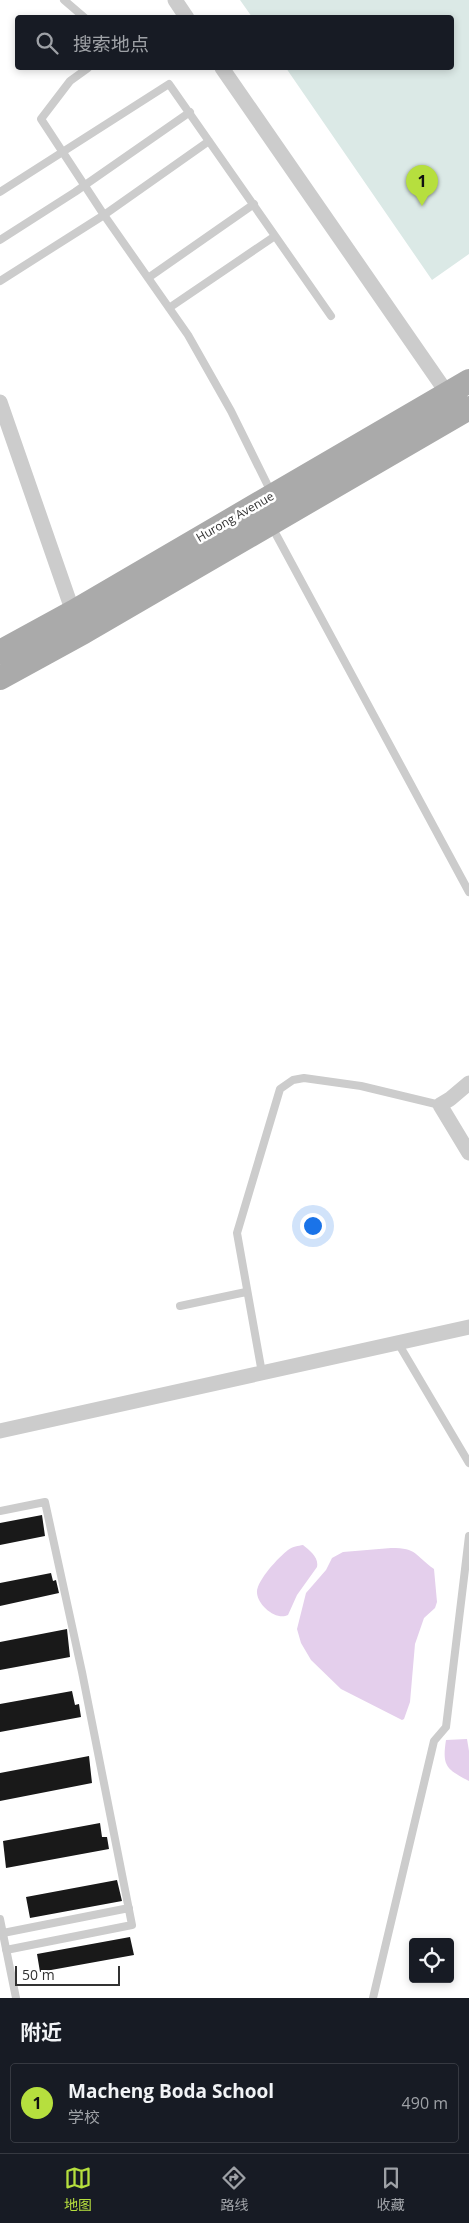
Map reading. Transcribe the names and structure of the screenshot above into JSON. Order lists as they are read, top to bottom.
{
  "streets": {
    "main road": ["Hurong Avenue"]
  },
  "scale_bar": "50 m",
  "page": {
    "search": "搜索地点",
    "pins": "1",
    "scale": "50 m",
    "heading": "附近",
    "list": [
      {
        "mark": "1",
        "name": "Macheng Boda School",
        "note": "学校",
        "value": "490 m"
      }
    ],
    "nav": ["地图", "路线", "收藏"]
  }
}
